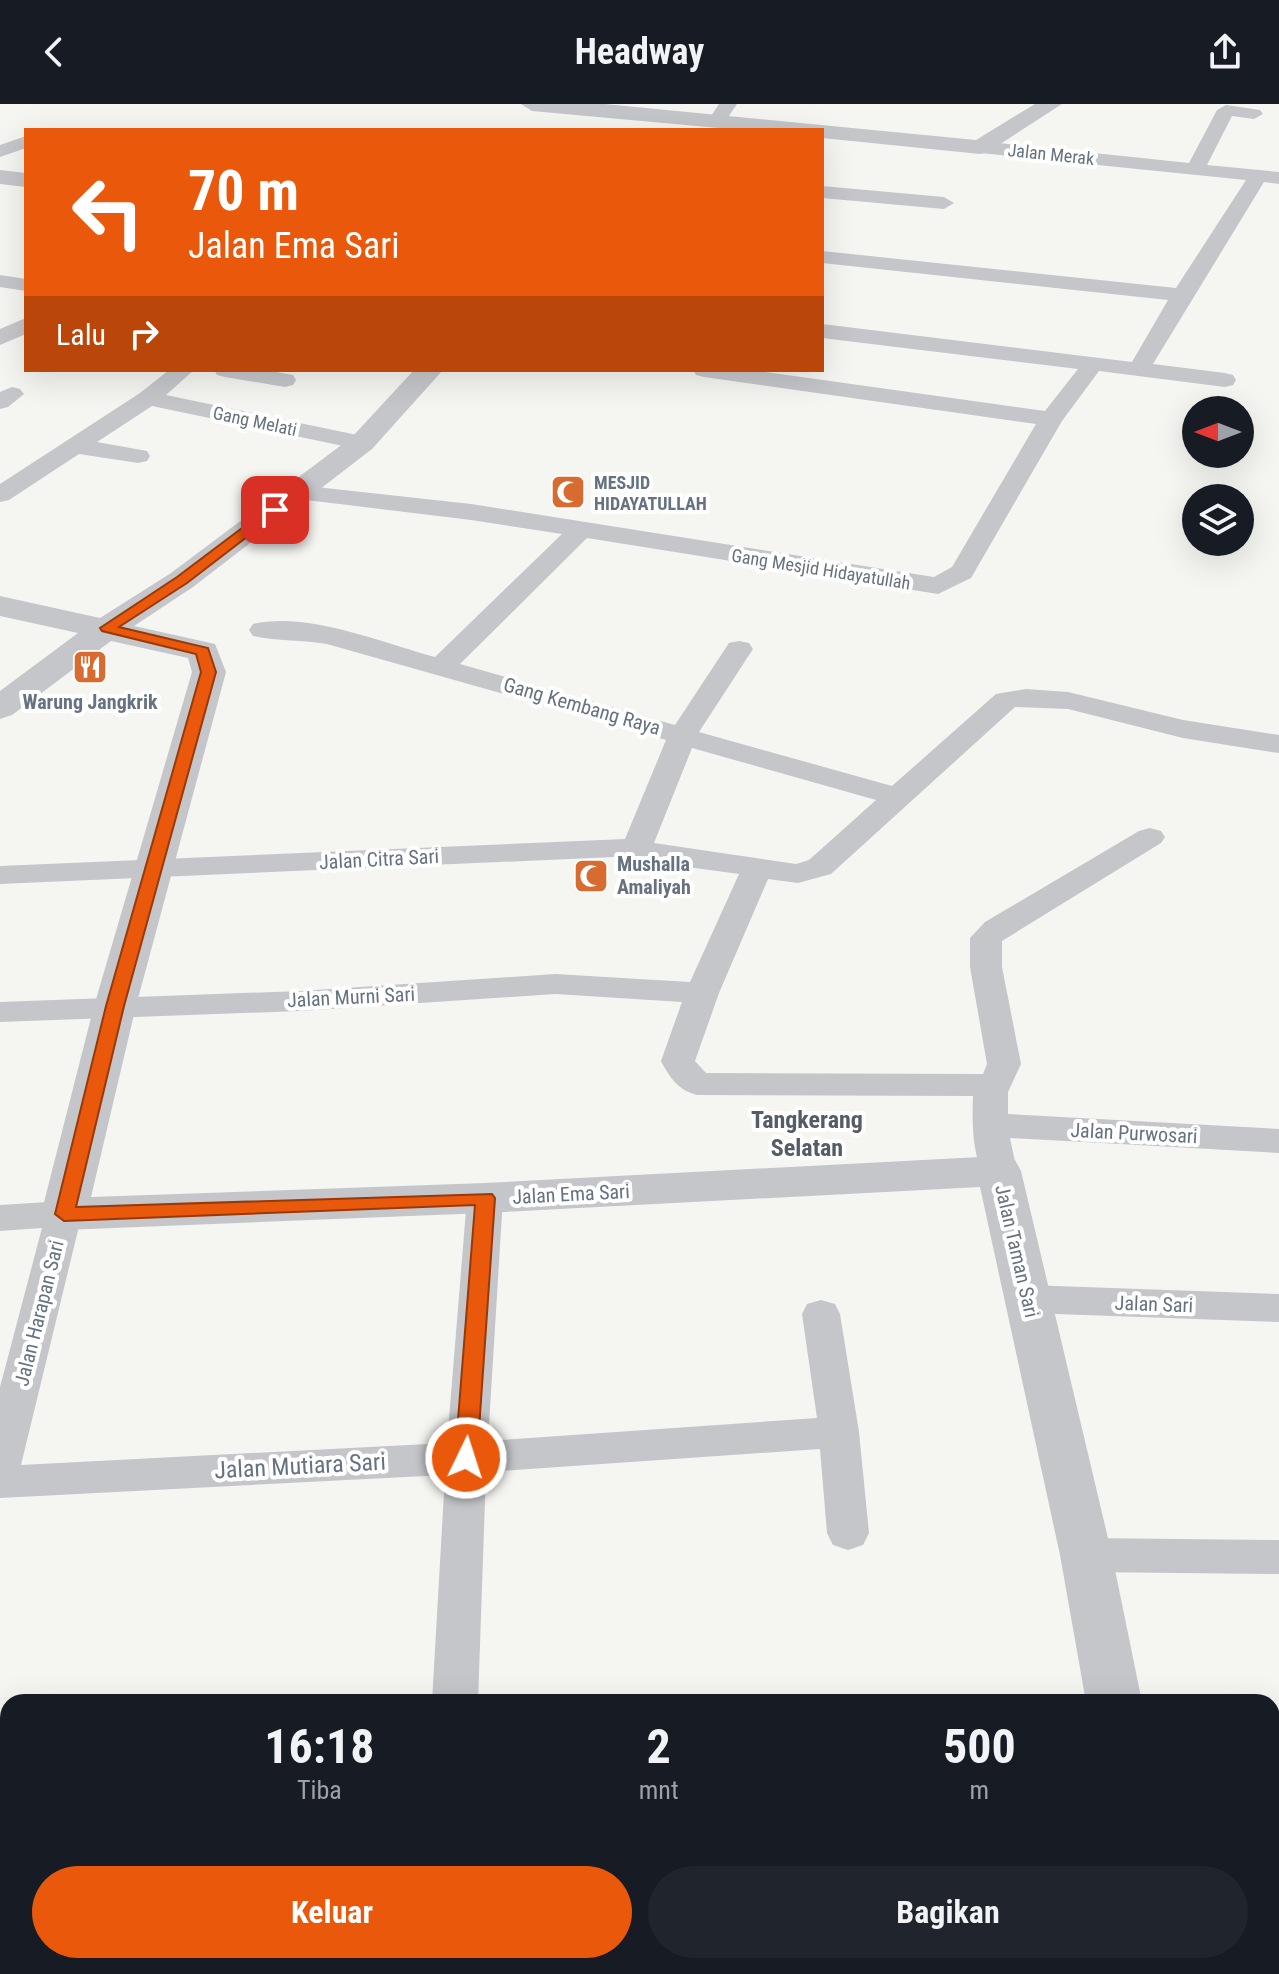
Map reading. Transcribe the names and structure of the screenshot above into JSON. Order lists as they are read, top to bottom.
{
  "streets": {
    "street": [
      "Jalan Merak",
      "Gang Melati",
      "Gang Mesjid Hidayatullah",
      "Gang Kembang Raya",
      "Jalan Citra Sari",
      "Jalan Murni Sari",
      "Jalan Purwosari",
      "Jalan Ema Sari",
      "Jalan Taman Sari",
      "Jalan Sari",
      "Jalan Harapan Sari",
      "Jalan Mutiara Sari"
    ]
  },
  "crossings": [
    ["Gang Kembang Raya", "Jalan Citra Sari"],
    ["Jalan Citra Sari", "Jalan Harapan Sari"],
    ["Jalan Murni Sari", "Jalan Harapan Sari"],
    ["Jalan Purwosari", "Jalan Ema Sari"],
    ["Jalan Purwosari", "Jalan Taman Sari"],
    ["Jalan Ema Sari", "Jalan Taman Sari"],
    ["Jalan Ema Sari", "Jalan Harapan Sari"],
    ["Jalan Taman Sari", "Jalan Sari"]
  ],
  "districts": ["Tangkerang Selatan"],
  "places": {
    "mosque": ["MESJID HIDAYATULLAH", "Mushalla Amaliyah"],
    "restaurant": ["Warung Jangkrik"]
  },
  "north": "left",
  "page": {
    "header": "Headway",
    "turn": ["70 m", "Jalan Ema Sari"],
    "then": "Lalu",
    "eta": [
      "16:18",
      "Tiba",
      "2",
      "mnt",
      "500",
      "m"
    ],
    "buttons": ["Keluar", "Bagikan"]
  }
}
